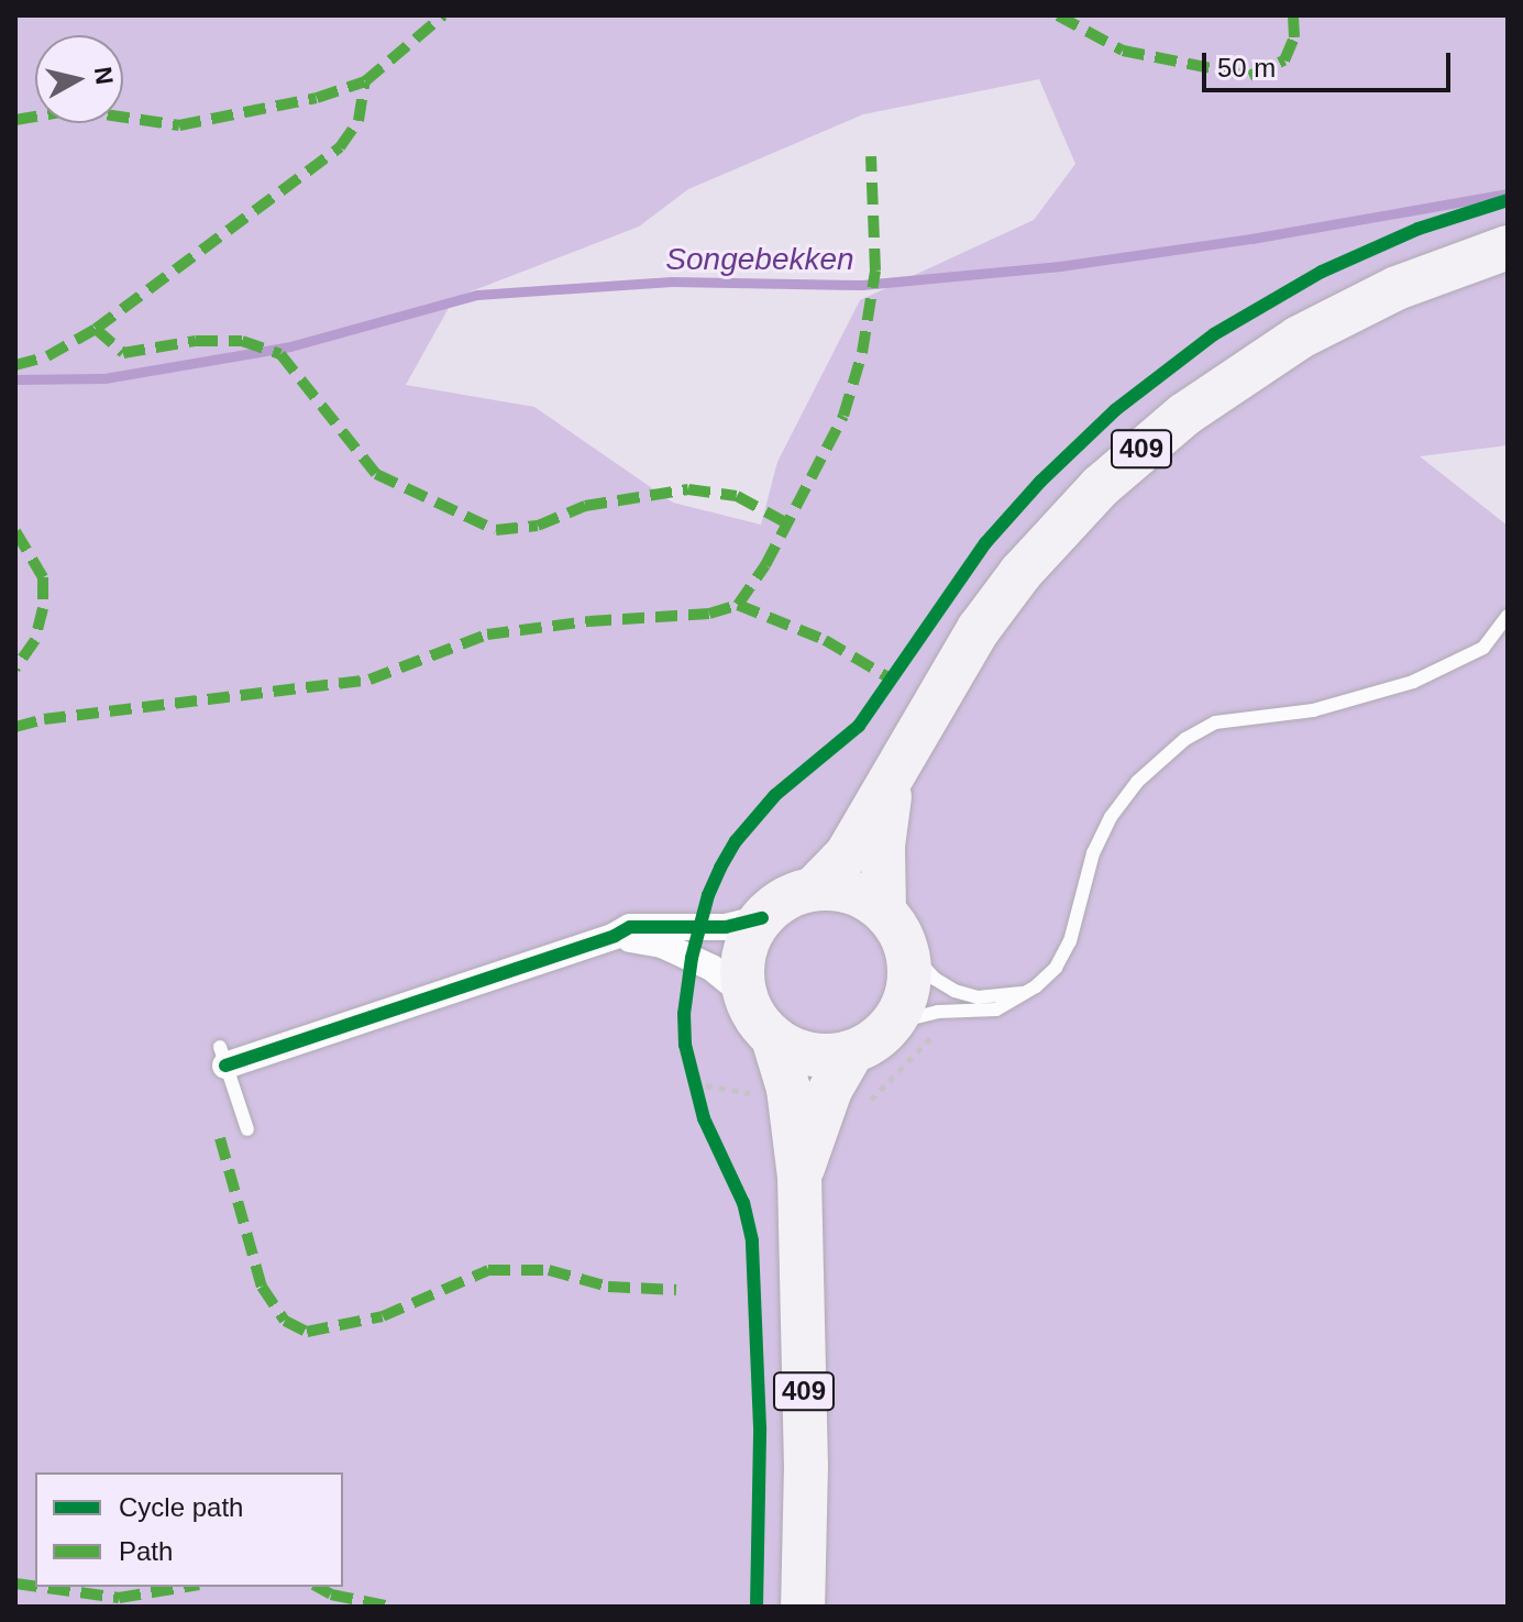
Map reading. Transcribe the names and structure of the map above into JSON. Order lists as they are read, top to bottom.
{
  "streets": {
    "main road": ["409"]
  },
  "water": ["Songebekken"],
  "legend": ["Cycle path", "Path"],
  "scale_bar": "50 m",
  "north": "right"
}
